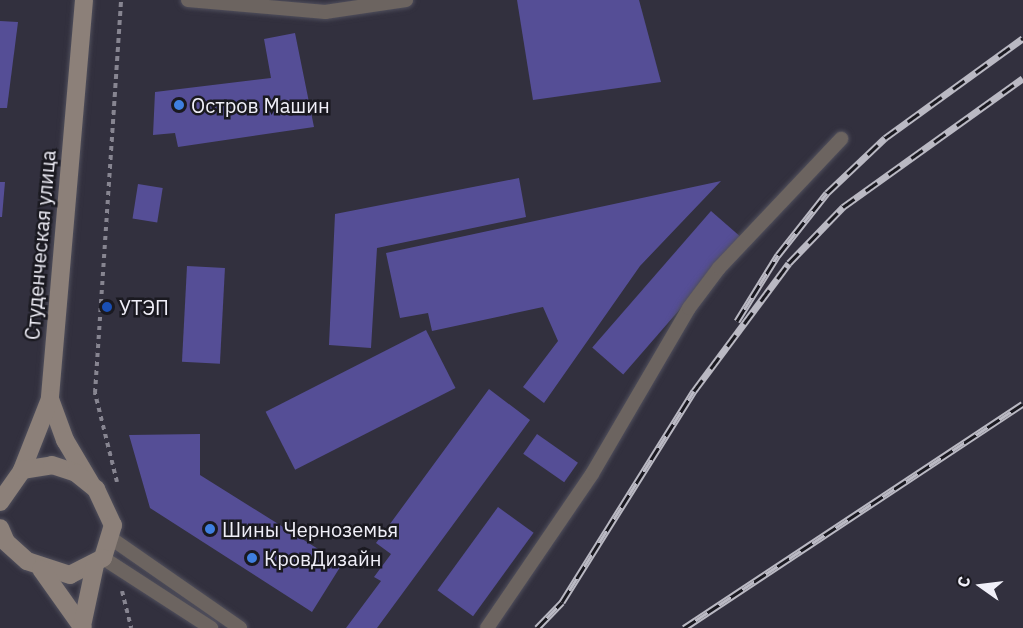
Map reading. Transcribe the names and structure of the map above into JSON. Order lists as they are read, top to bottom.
{
  "streets": {
    "main road": ["Студенческая улица"]
  },
  "places": [
    "Остров Машин",
    "УТЭП",
    "Шины Черноземья",
    "КровДизайн"
  ],
  "north": "left"
}
